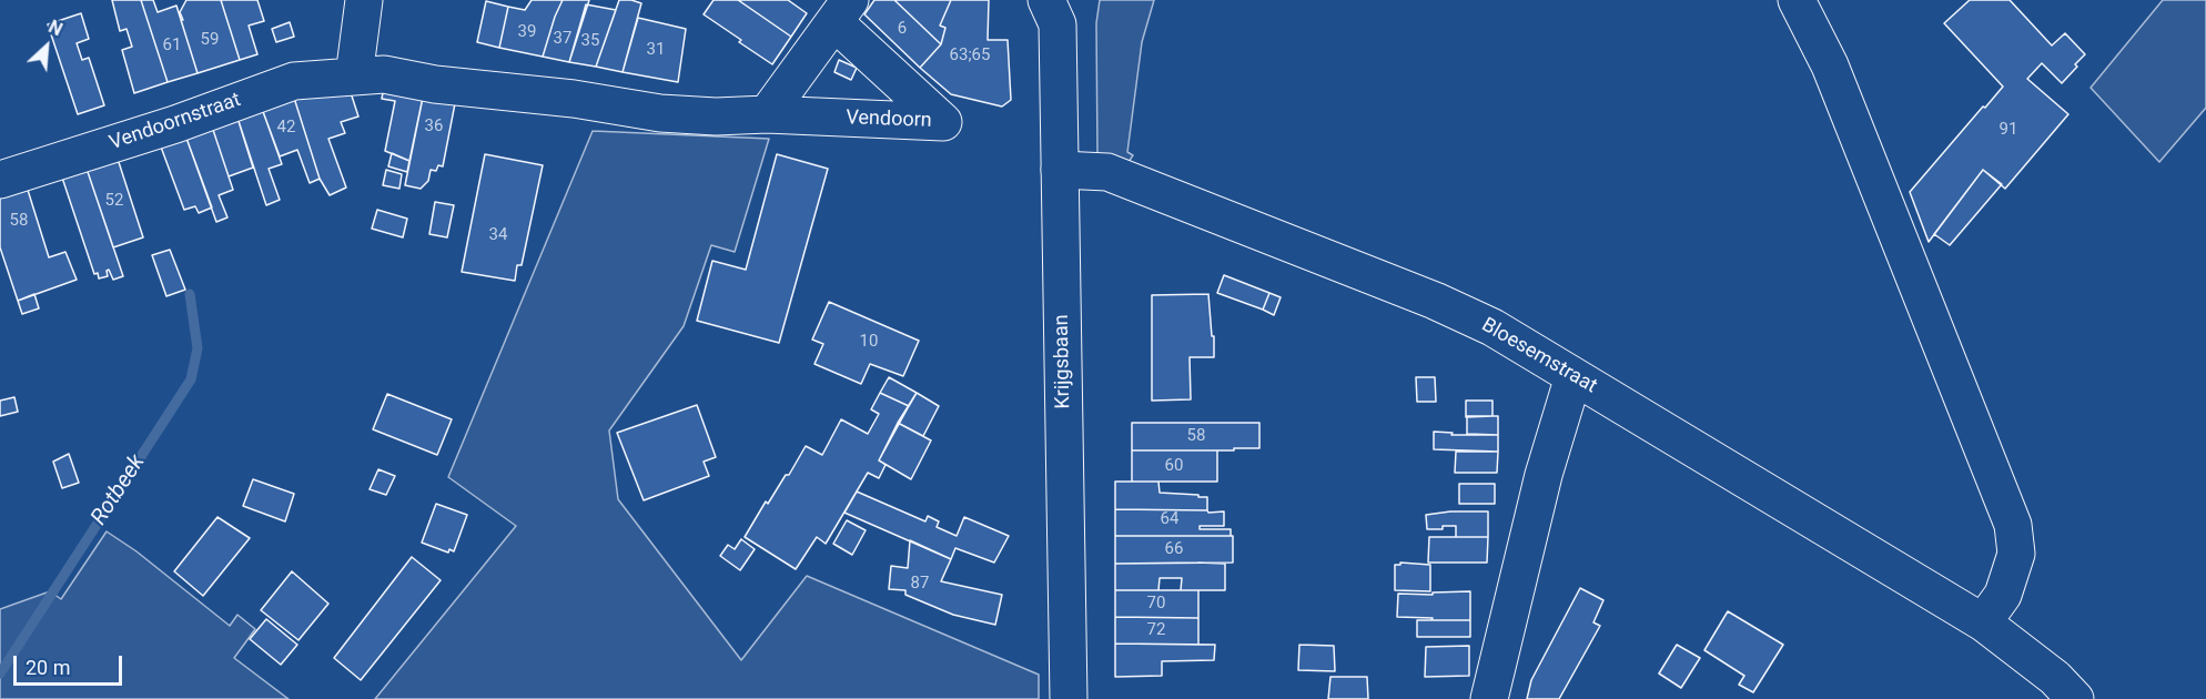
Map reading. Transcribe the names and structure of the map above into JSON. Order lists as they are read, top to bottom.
{
  "streets": {
    "street": [
      "Vendoorn",
      "Vendoornstraat",
      "Bloesemstraat",
      "Krijgsbaan"
    ]
  },
  "crossings": [
    ["Vendoorn", "Vendoornstraat"],
    ["Bloesemstraat", "Krijgsbaan"]
  ],
  "water": ["Rotbeek"],
  "house_numbers": [
    "6",
    "39",
    "37",
    "59",
    "35",
    "61",
    "31",
    "63;65",
    "36",
    "42",
    "91",
    "52",
    "58",
    "34",
    "10",
    "58",
    "60",
    "64",
    "66",
    "87",
    "70",
    "72"
  ],
  "scale_bar": "20 m",
  "north": "top right"
}
